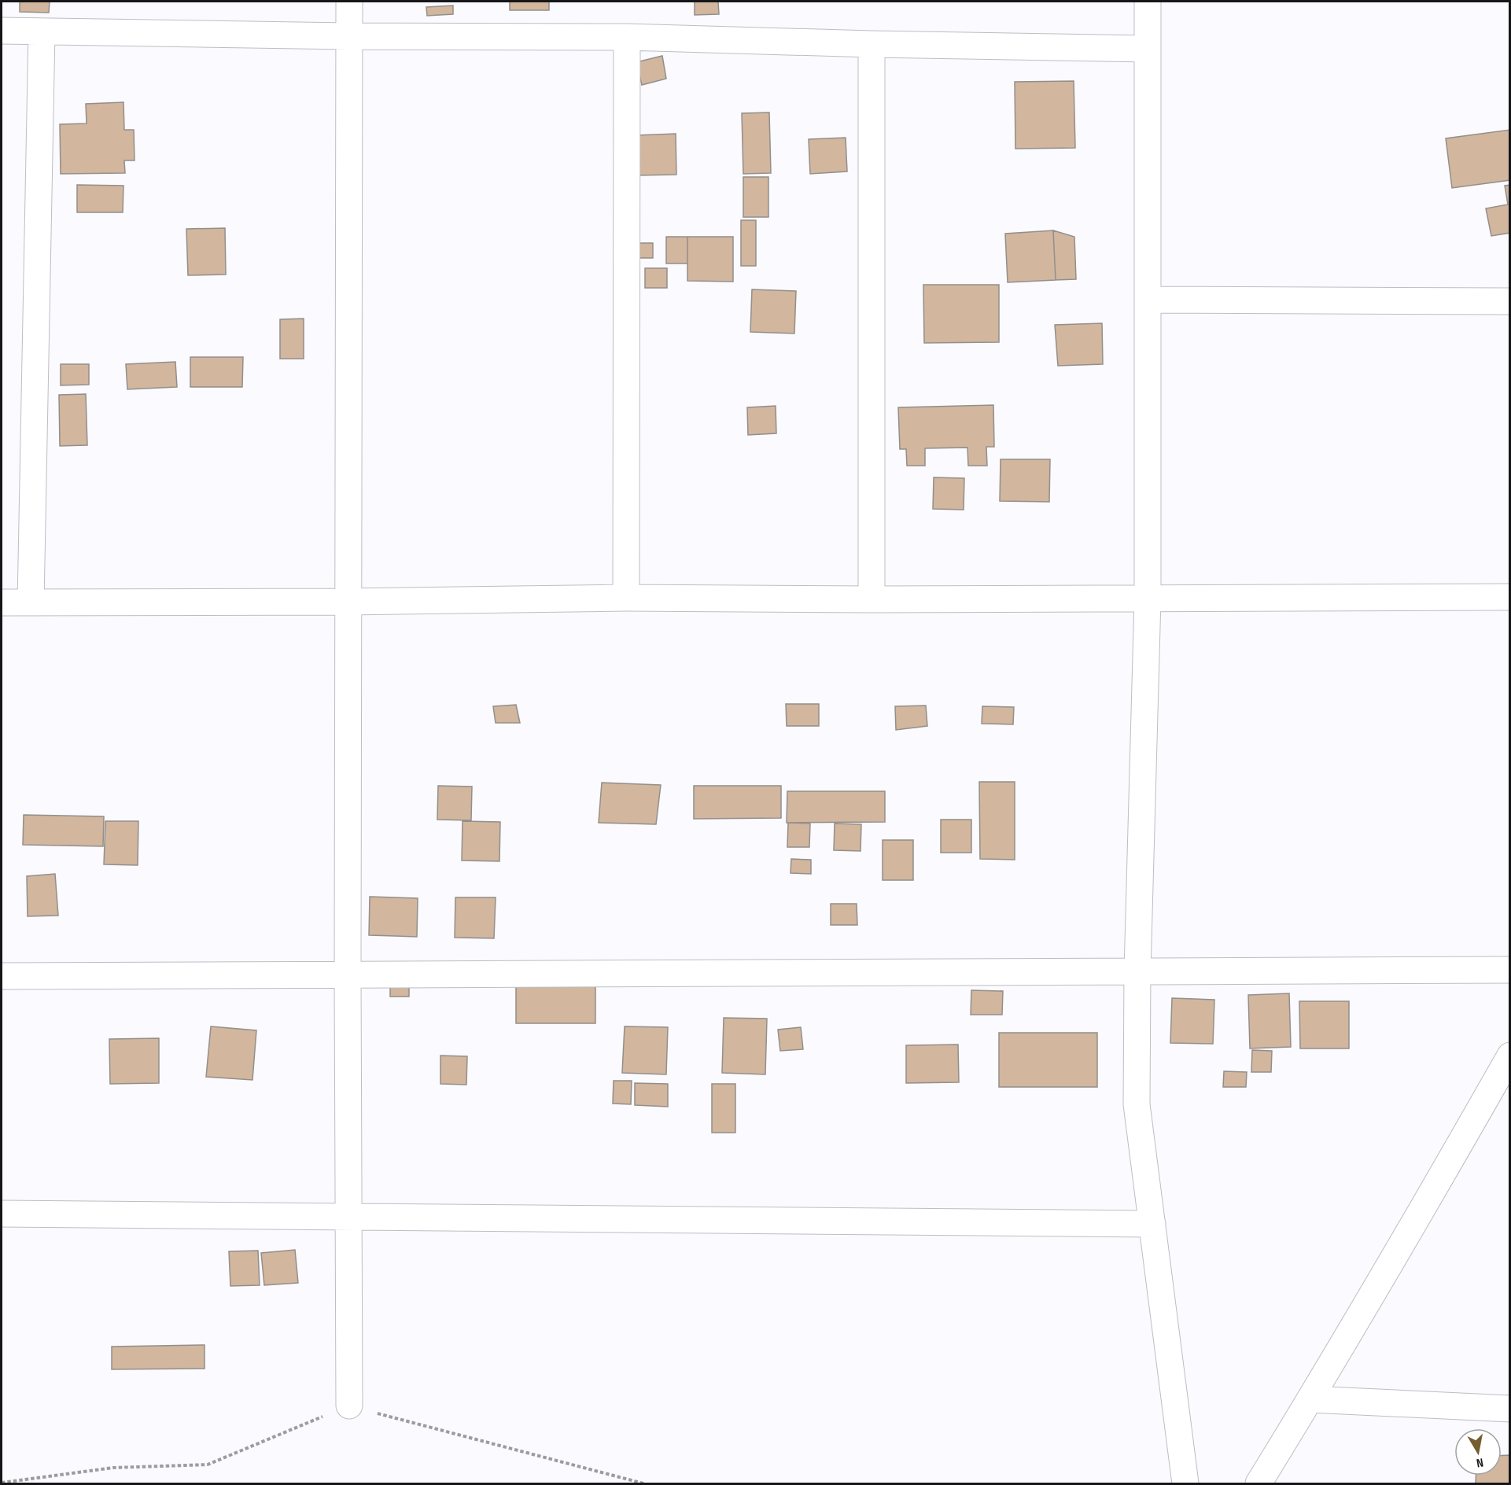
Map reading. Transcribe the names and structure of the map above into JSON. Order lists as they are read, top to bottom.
{
  "north": "bottom"
}
